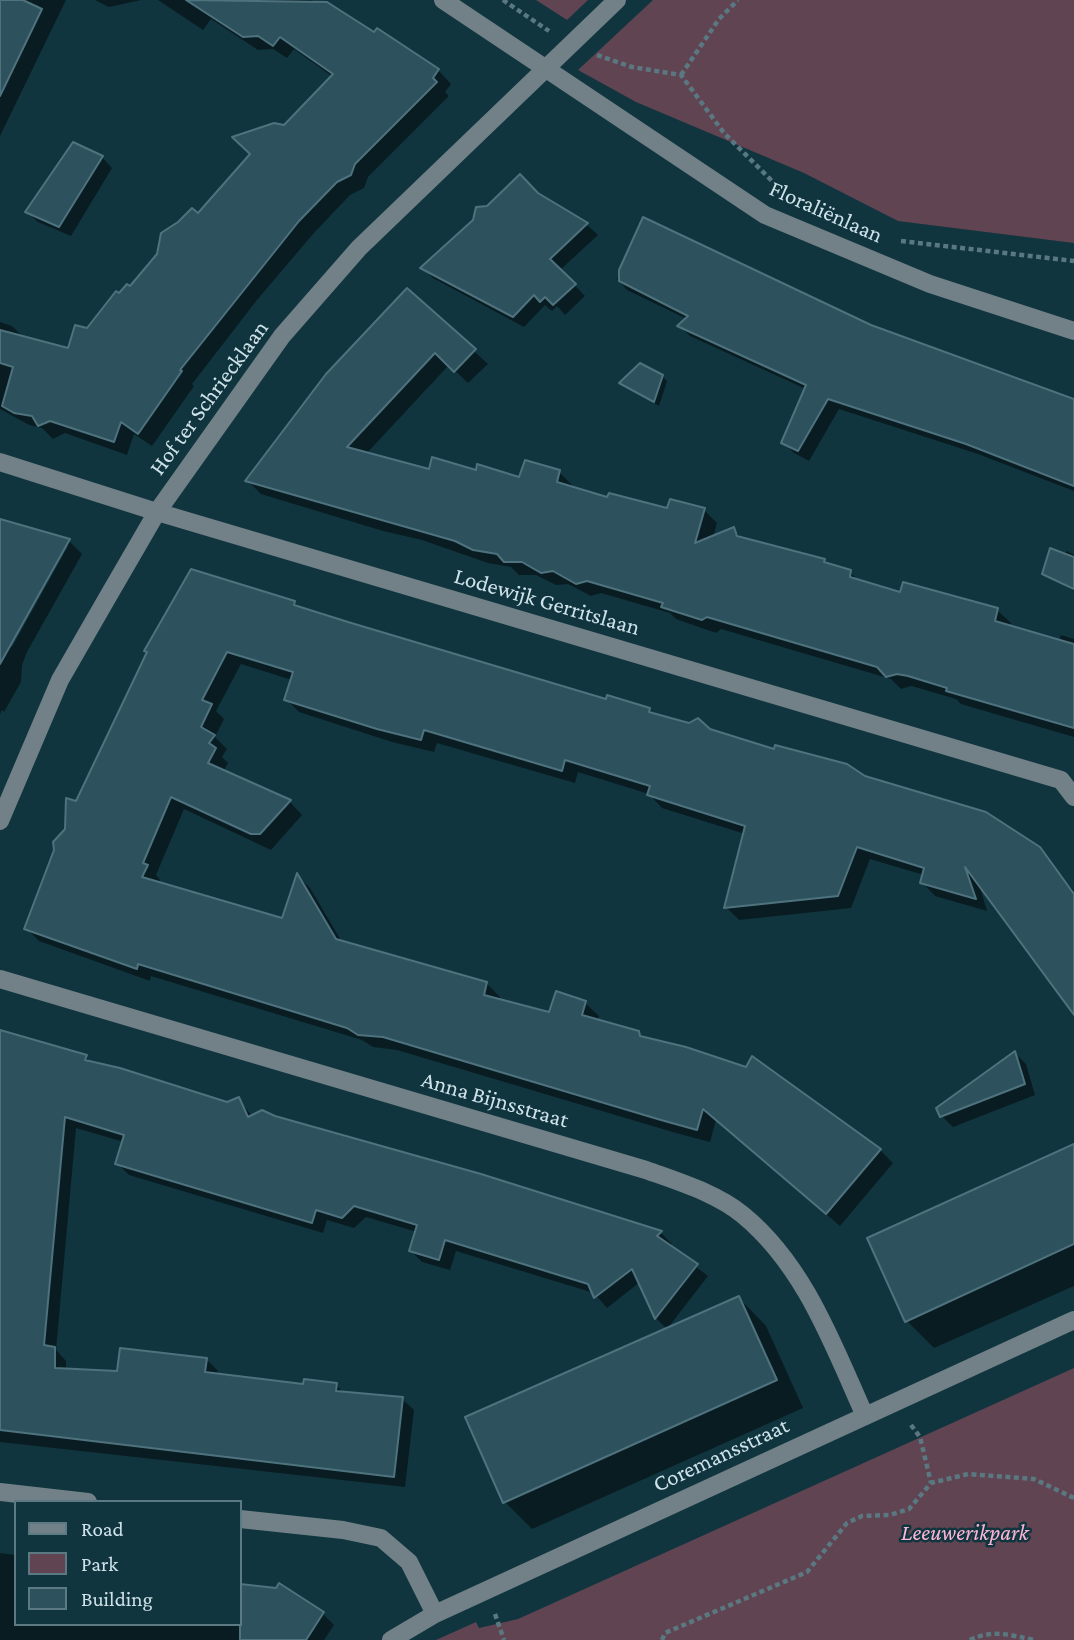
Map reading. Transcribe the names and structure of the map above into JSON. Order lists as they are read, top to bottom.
{
  "streets": {
    "street": [
      "Floraliënlaan",
      "Hof ter Schriecklaan",
      "Lodewijk Gerritslaan",
      "Anna Bijnsstraat",
      "Coremansstraat"
    ]
  },
  "crossings": [
    ["Floraliënlaan", "Hof ter Schriecklaan"],
    ["Hof ter Schriecklaan", "Lodewijk Gerritslaan"],
    ["Anna Bijnsstraat", "Coremansstraat"]
  ],
  "parks": ["Leeuwerikpark"],
  "legend": ["Road", "Park", "Building"]
}
